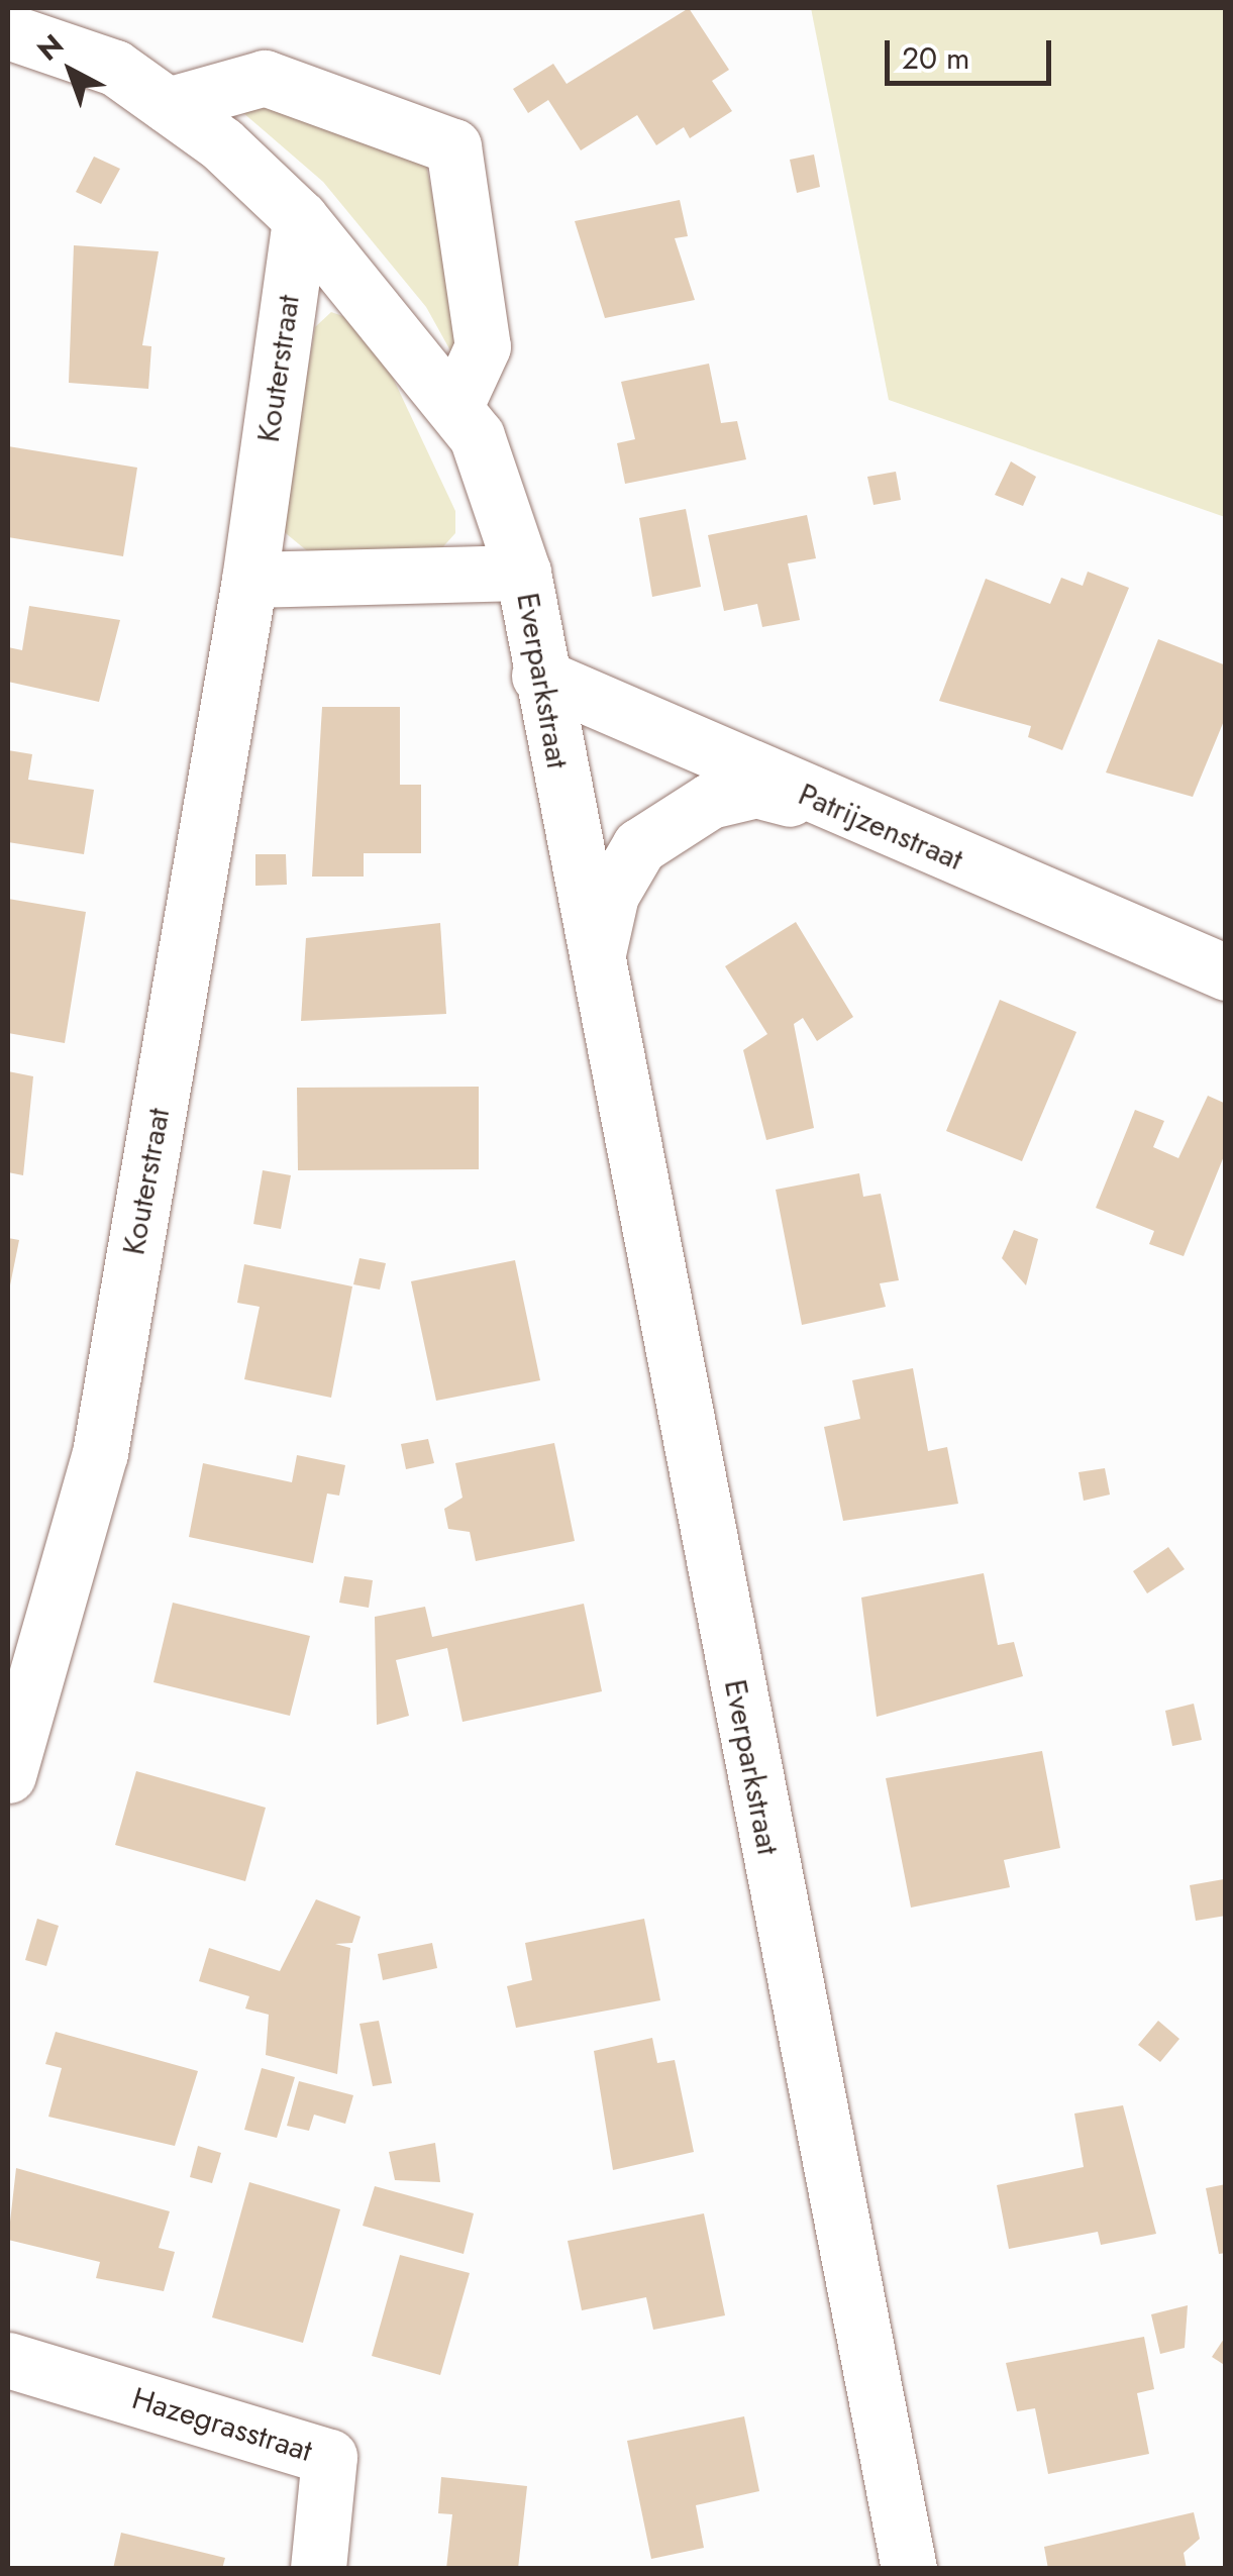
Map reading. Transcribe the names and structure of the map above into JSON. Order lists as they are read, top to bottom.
{
  "streets": {
    "street": [
      "Kouterstraat",
      "Everparkstraat",
      "Patrijzenstraat",
      "Hazegrasstraat"
    ]
  },
  "crossings": [
    ["Kouterstraat", "Everparkstraat"],
    ["Everparkstraat", "Patrijzenstraat"]
  ],
  "scale_bar": "20 m",
  "north": "top left"
}
